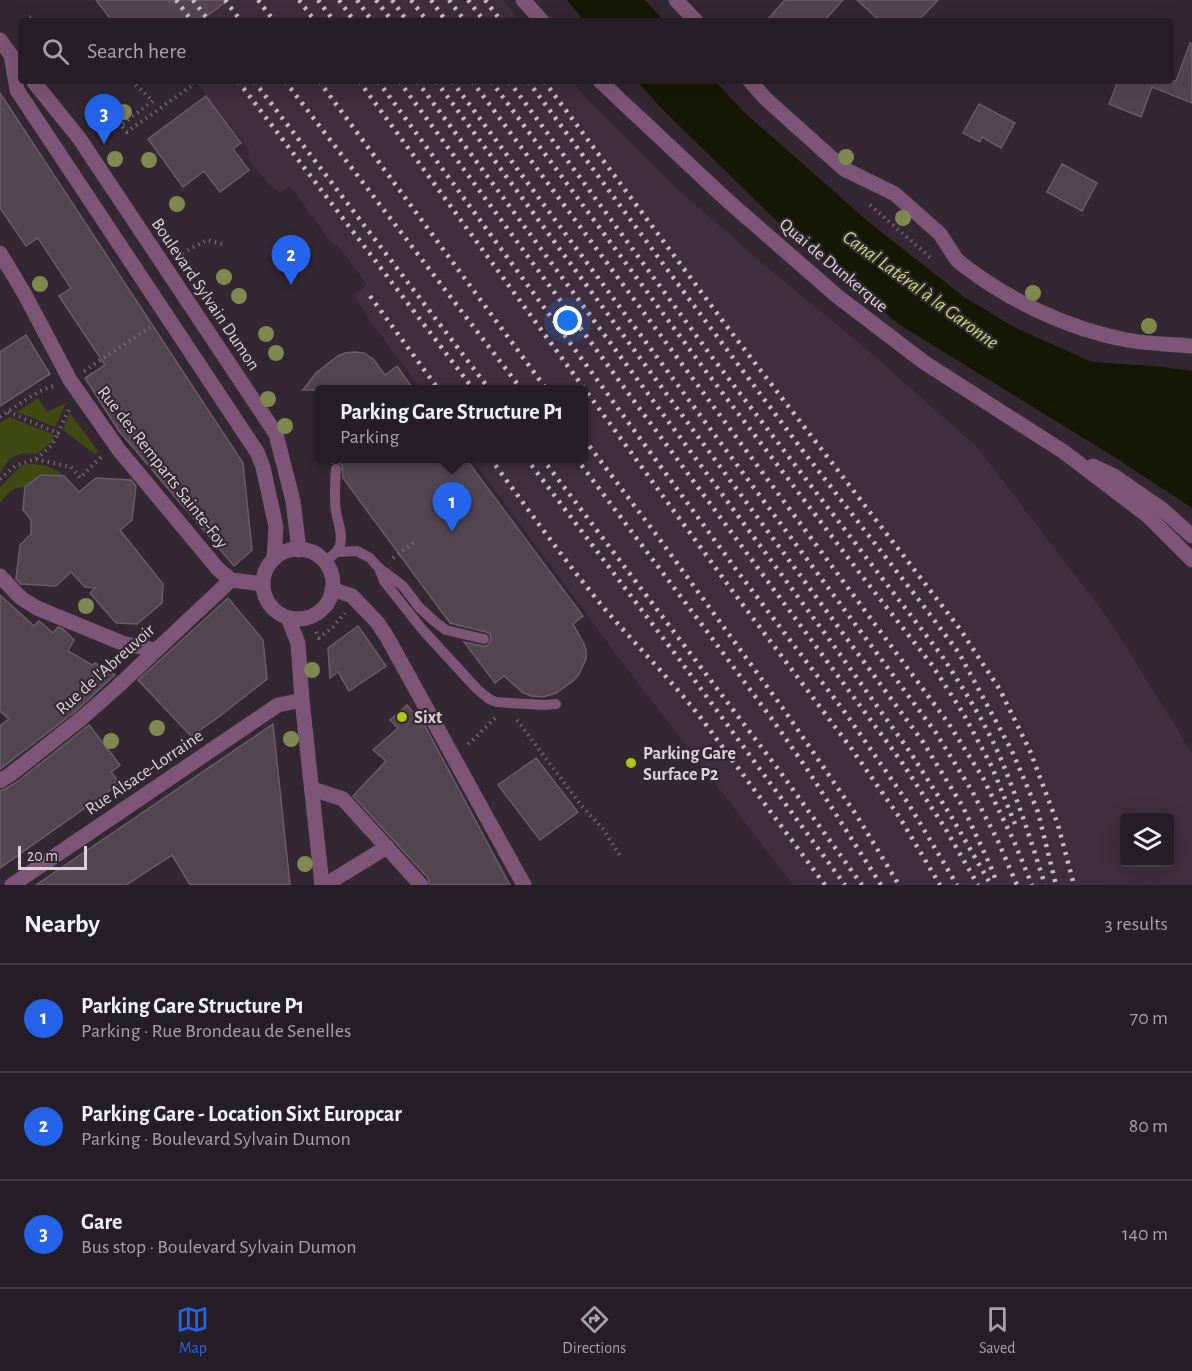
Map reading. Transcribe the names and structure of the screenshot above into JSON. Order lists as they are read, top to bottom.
{
  "streets": {
    "street": [
      "Quai de Dunkerque",
      "Boulevard Sylvain Dumon",
      "Rue des Remparts Sainte-Foy",
      "Rue de l'Abreuvoir",
      "Rue Alsace-Lorraine"
    ]
  },
  "crossings": [
    ["Rue des Remparts Sainte-Foy", "Rue de l'Abreuvoir"]
  ],
  "water": ["Canal Latéral à la Garonne"],
  "places": ["Sixt", "Parking Gare Surface P2"],
  "scale_bar": "20 m",
  "page": {
    "search": "Search here",
    "pins": ["3", "2", "1"],
    "popup": ["Parking Gare Structure P1", "Parking"],
    "scale": "20 m",
    "heading": ["Nearby", "3 results"],
    "list": [
      {
        "mark": "1",
        "name": "Parking Gare Structure P1",
        "note": "Parking · Rue Brondeau de Senelles",
        "value": "70 m"
      },
      {
        "mark": "2",
        "name": "Parking Gare - Location Sixt Europcar",
        "note": "Parking · Boulevard Sylvain Dumon",
        "value": "80 m"
      },
      {
        "mark": "3",
        "name": "Gare",
        "note": "Bus stop · Boulevard Sylvain Dumon",
        "value": "140 m"
      }
    ],
    "nav": ["Map", "Directions", "Saved"]
  }
}
